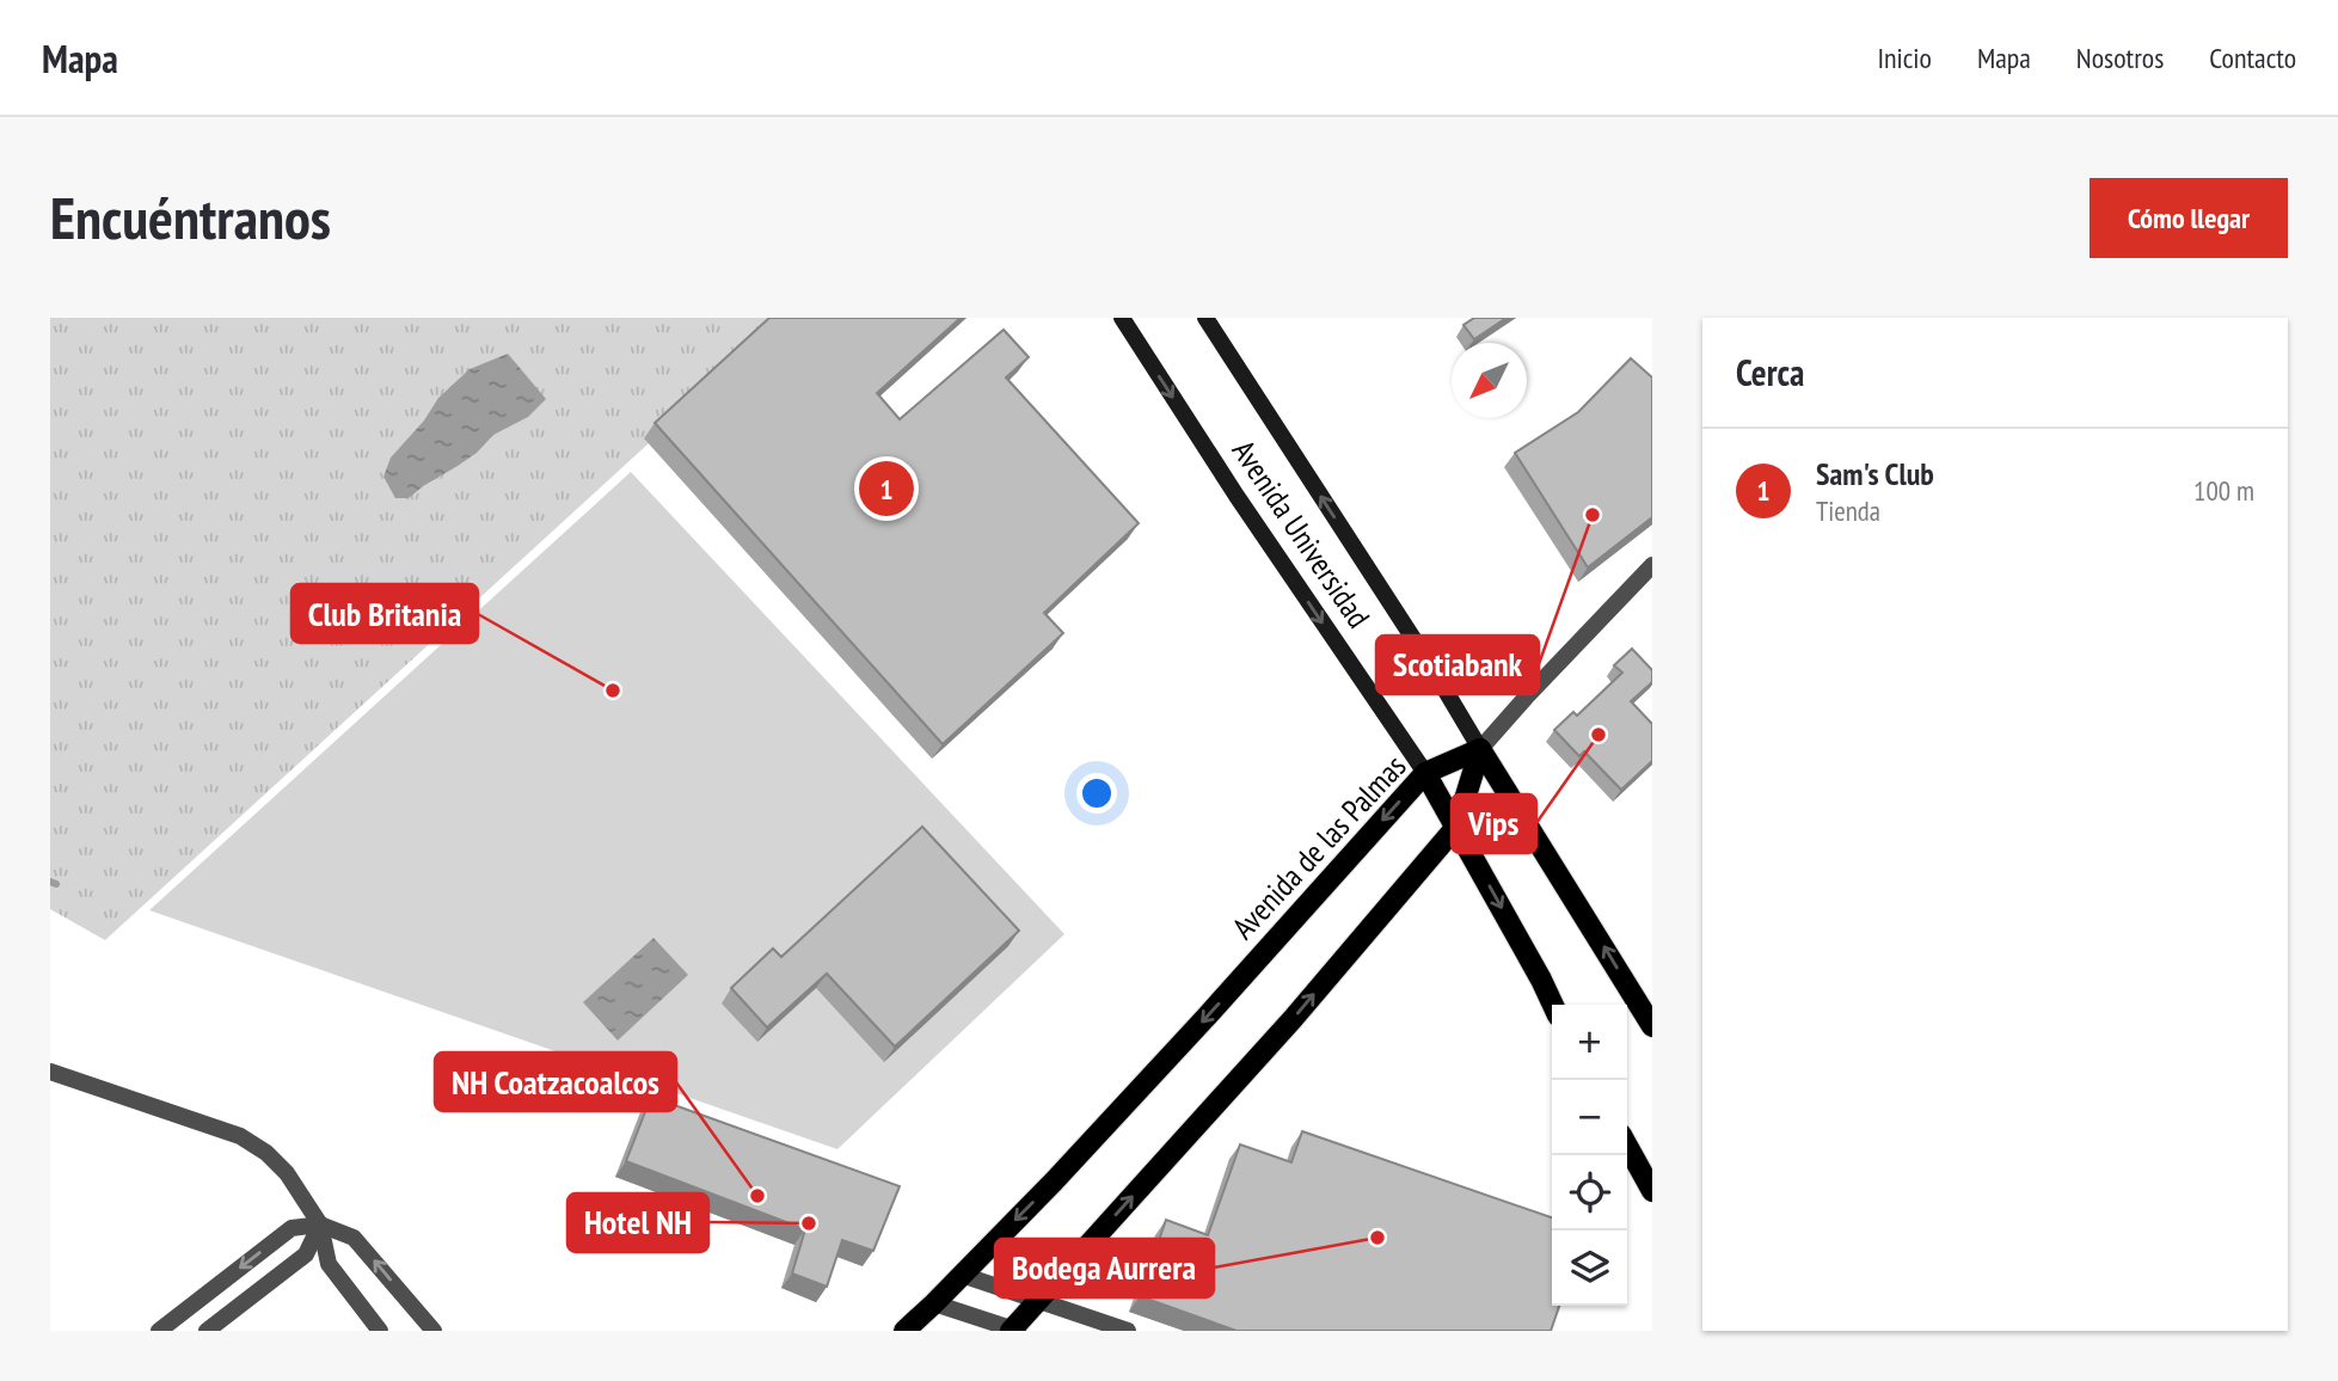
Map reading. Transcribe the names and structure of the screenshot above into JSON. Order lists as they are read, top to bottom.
{
  "streets": {
    "main road": ["Avenida Universidad", "Avenida de las Palmas"]
  },
  "crossings": [
    ["Avenida Universidad", "Avenida de las Palmas"]
  ],
  "places": [
    "Scotiabank",
    "Club Britania",
    "Vips",
    "NH Coatzacoalcos",
    "Hotel NH",
    "Bodega Aurrera"
  ],
  "north": "bottom left",
  "page": {
    "header": "Mapa",
    "nav": [
      "Inicio",
      "Mapa",
      "Nosotros",
      "Contacto"
    ],
    "buttons": "Cómo llegar",
    "title": "Encuéntranos",
    "heading": "Cerca",
    "list": [
      {
        "mark": "1",
        "name": "Sam's Club",
        "note": "Tienda",
        "value": "100 m"
      }
    ],
    "pins": "1",
    "map_buttons": ["+", "−"]
  }
}
